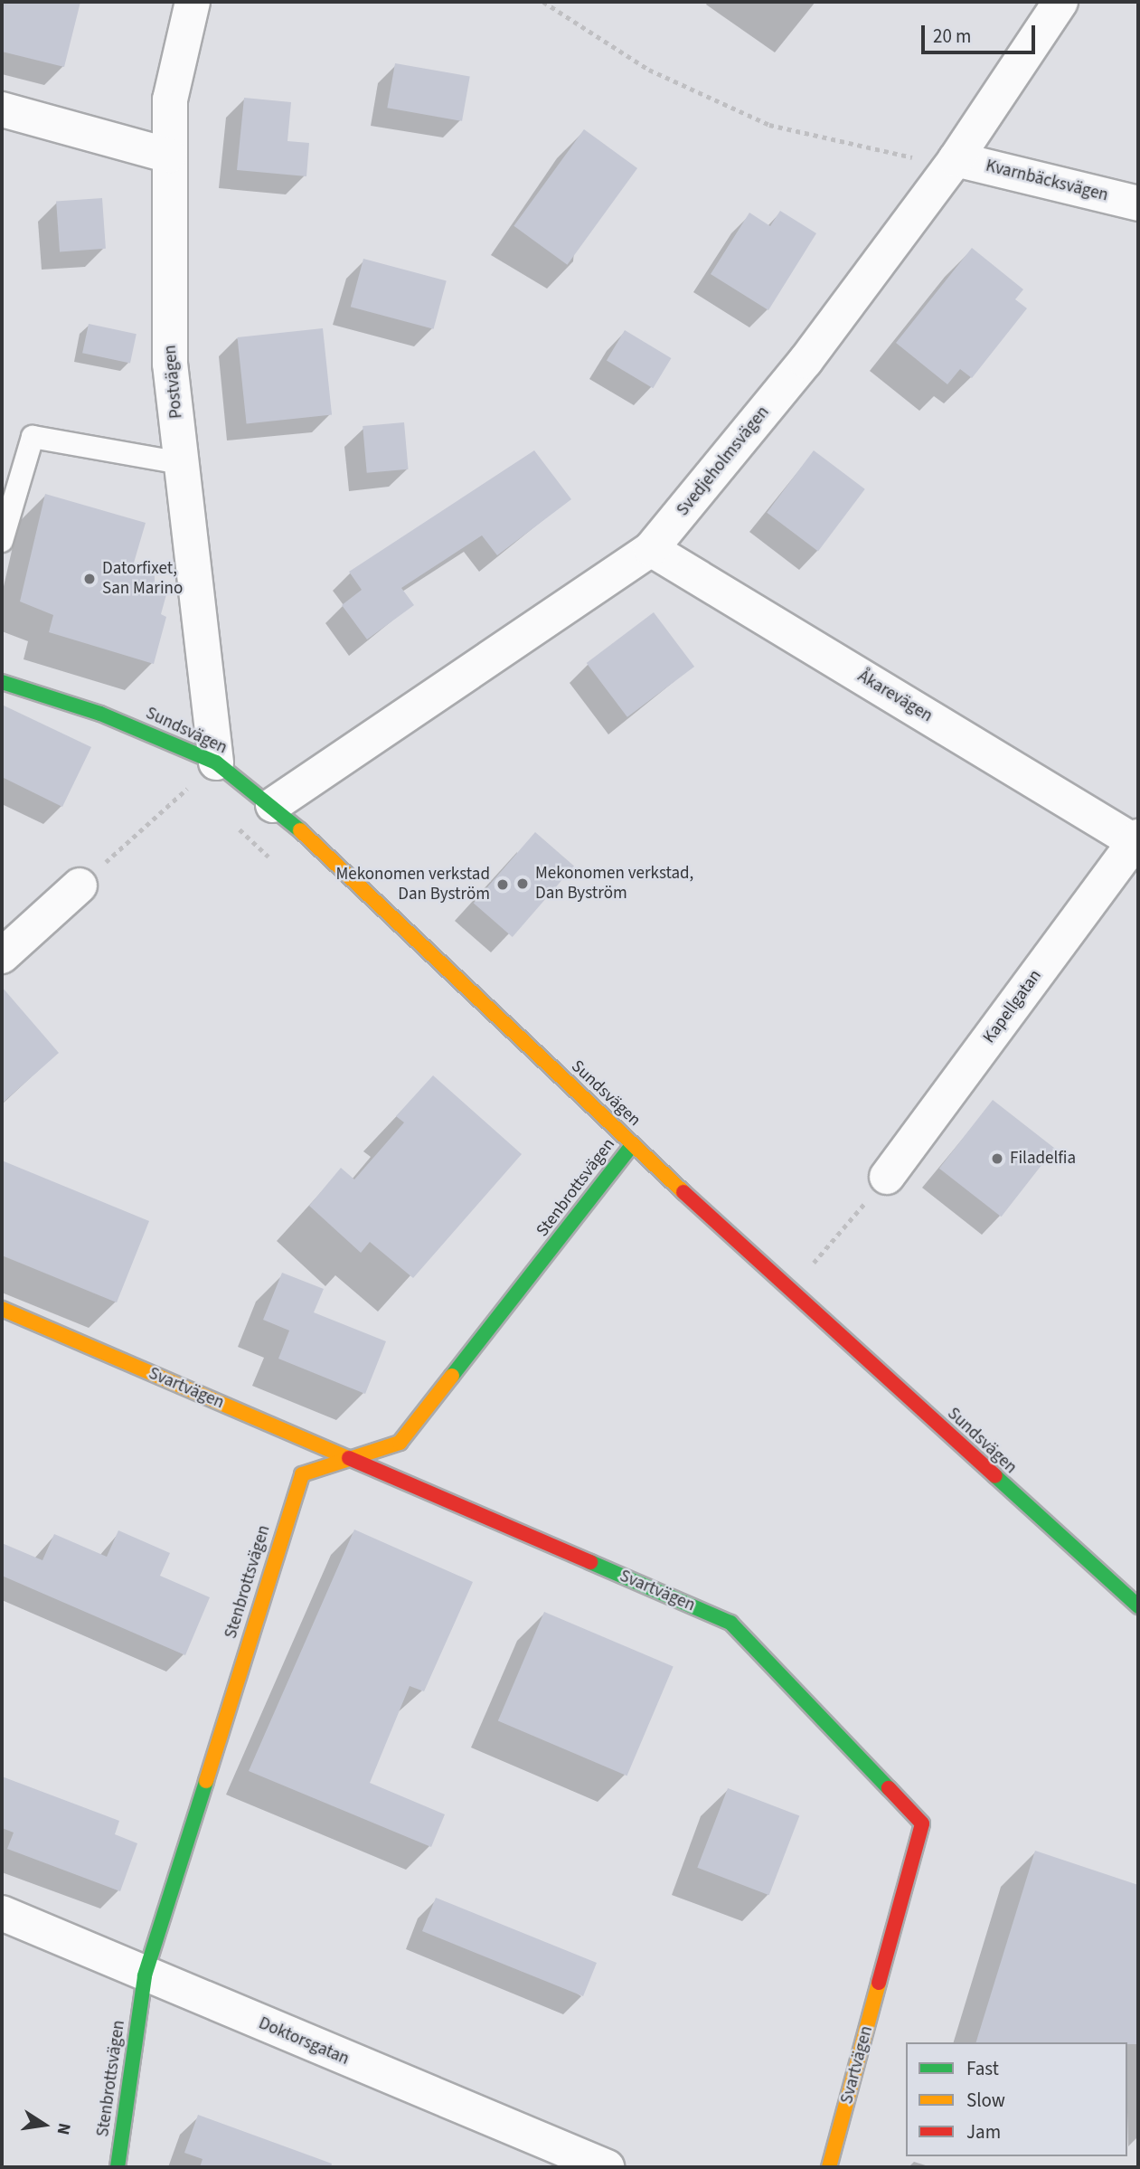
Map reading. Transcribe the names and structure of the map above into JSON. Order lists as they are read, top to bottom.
{
  "streets": {
    "street": [
      "Kvarnbäcksvägen",
      "Postvägen",
      "Svedjeholmsvägen",
      "Åkarevägen",
      "Sundsvägen",
      "Kapellgatan",
      "Stenbrottsvägen",
      "Svartvägen",
      "Doktorsgatan"
    ]
  },
  "crossings": [
    ["Kvarnbäcksvägen", "Svedjeholmsvägen"],
    ["Postvägen", "Sundsvägen"],
    ["Svedjeholmsvägen", "Åkarevägen"],
    ["Svedjeholmsvägen", "Sundsvägen"],
    ["Åkarevägen", "Kapellgatan"],
    ["Sundsvägen", "Stenbrottsvägen"],
    ["Stenbrottsvägen", "Svartvägen"],
    ["Stenbrottsvägen", "Doktorsgatan"]
  ],
  "places": [
    "Datorfixet, San Marino",
    "Mekonomen verkstad, Dan Byström",
    "Mekonomen verkstad Dan Byström",
    "Filadelfia"
  ],
  "legend": ["Fast", "Slow", "Jam"],
  "scale_bar": "20 m",
  "north": "right"
}
